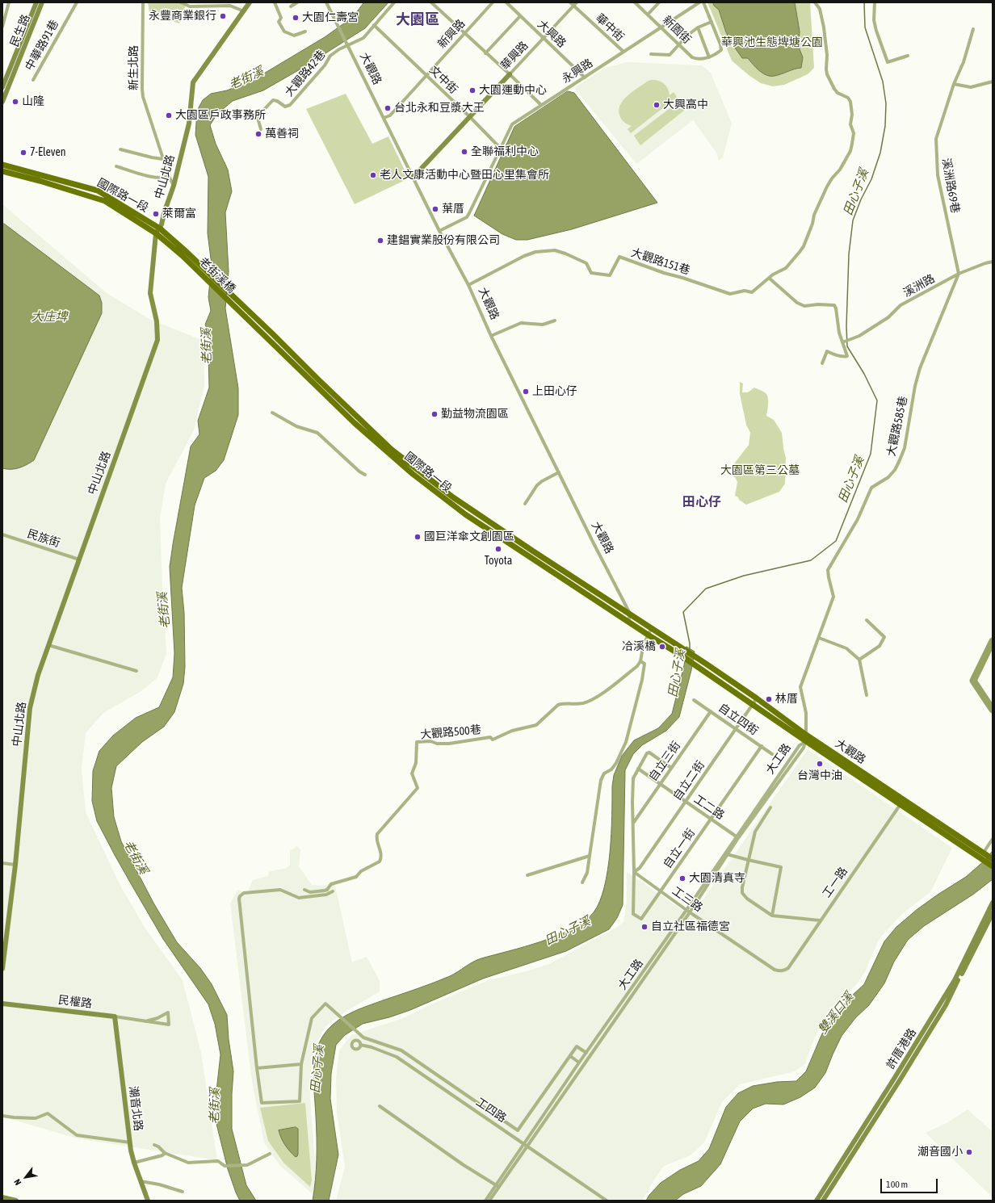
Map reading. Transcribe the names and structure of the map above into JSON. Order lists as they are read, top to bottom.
{
  "streets": {
    "main road": ["大觀路", "國際路一段", "老街溪橋"],
    "street": [
      "華中街",
      "新園街",
      "民生路",
      "新興路",
      "大興路",
      "中華路91巷",
      "華興路",
      "新生北路",
      "永興路",
      "大觀路42巷",
      "文中街",
      "中山北路",
      "溪洲路69巷",
      "大觀路151巷",
      "溪洲路",
      "大觀路585巷",
      "民族街",
      "自立四街",
      "大觀路500巷",
      "大工路",
      "自立三街",
      "自立二街",
      "工二路",
      "自立一街",
      "工一路",
      "工三路",
      "民權路",
      "許厝港路",
      "潮音北路",
      "工四路"
    ]
  },
  "crossings": [
    ["華中街", "華興路"],
    ["華中街", "永興路"],
    ["新園街", "永興路"],
    ["新興路", "大觀路"],
    ["新興路", "文中街"],
    ["大興路", "華興路"],
    ["大興路", "永興路"],
    ["華興路", "大觀路"],
    ["華興路", "文中街"],
    ["新生北路", "中山北路"],
    ["大觀路", "永興路"],
    ["大觀路", "大觀路42巷"],
    ["大觀路", "國際路一段"],
    ["大觀路", "大觀路151巷"],
    ["大觀路", "大觀路585巷"],
    ["大觀路", "大工路"],
    ["大觀路", "自立二街"],
    ["大觀路", "工一路"],
    ["永興路", "文中街"],
    ["中山北路", "國際路一段"],
    ["中山北路", "民族街"],
    ["溪洲路69巷", "溪洲路"],
    ["溪洲路69巷", "大觀路585巷"],
    ["國際路一段", "老街溪橋"],
    ["溪洲路", "大觀路585巷"],
    ["大觀路585巷", "大工路"],
    ["自立四街", "自立三街"],
    ["自立四街", "自立二街"],
    ["自立四街", "自立一街"],
    ["大工路", "工二路"],
    ["大工路", "工三路"],
    ["大工路", "工四路"],
    ["自立三街", "工二路"],
    ["自立二街", "工二路"],
    ["自立二街", "自立一街"],
    ["自立二街", "工三路"],
    ["工二路", "自立一街"],
    ["自立一街", "工三路"],
    ["工一路", "工三路"],
    ["民權路", "潮音北路"]
  ],
  "districts": ["大園區", "田心仔"],
  "water": [
    "老街溪",
    "田心子溪",
    "大庄埤",
    "雙溪口溪"
  ],
  "parks": ["華興池生態埤塘公園", "大園區第三公墓"],
  "places": [
    "永豐商業銀行",
    "大園仁壽宮",
    "大園運動中心",
    "山隆",
    "大興高中",
    "台北永和豆漿大王",
    "大園區戶政事務所",
    "萬善祠",
    "全聯福利中心",
    "7-Eleven",
    "老人文康活動中心暨田心里集會所",
    "葉厝",
    "萊爾富",
    "建錩實業股份有限公司",
    "上田心仔",
    "勤益物流園區",
    "國巨洋傘文創園區",
    "Toyota",
    "冾溪橋",
    "林厝",
    "台灣中油",
    "大園清真寺",
    "自立社區福德宮",
    "潮音國小"
  ],
  "scale_bar": "100 m",
  "north": "bottom left"
}
